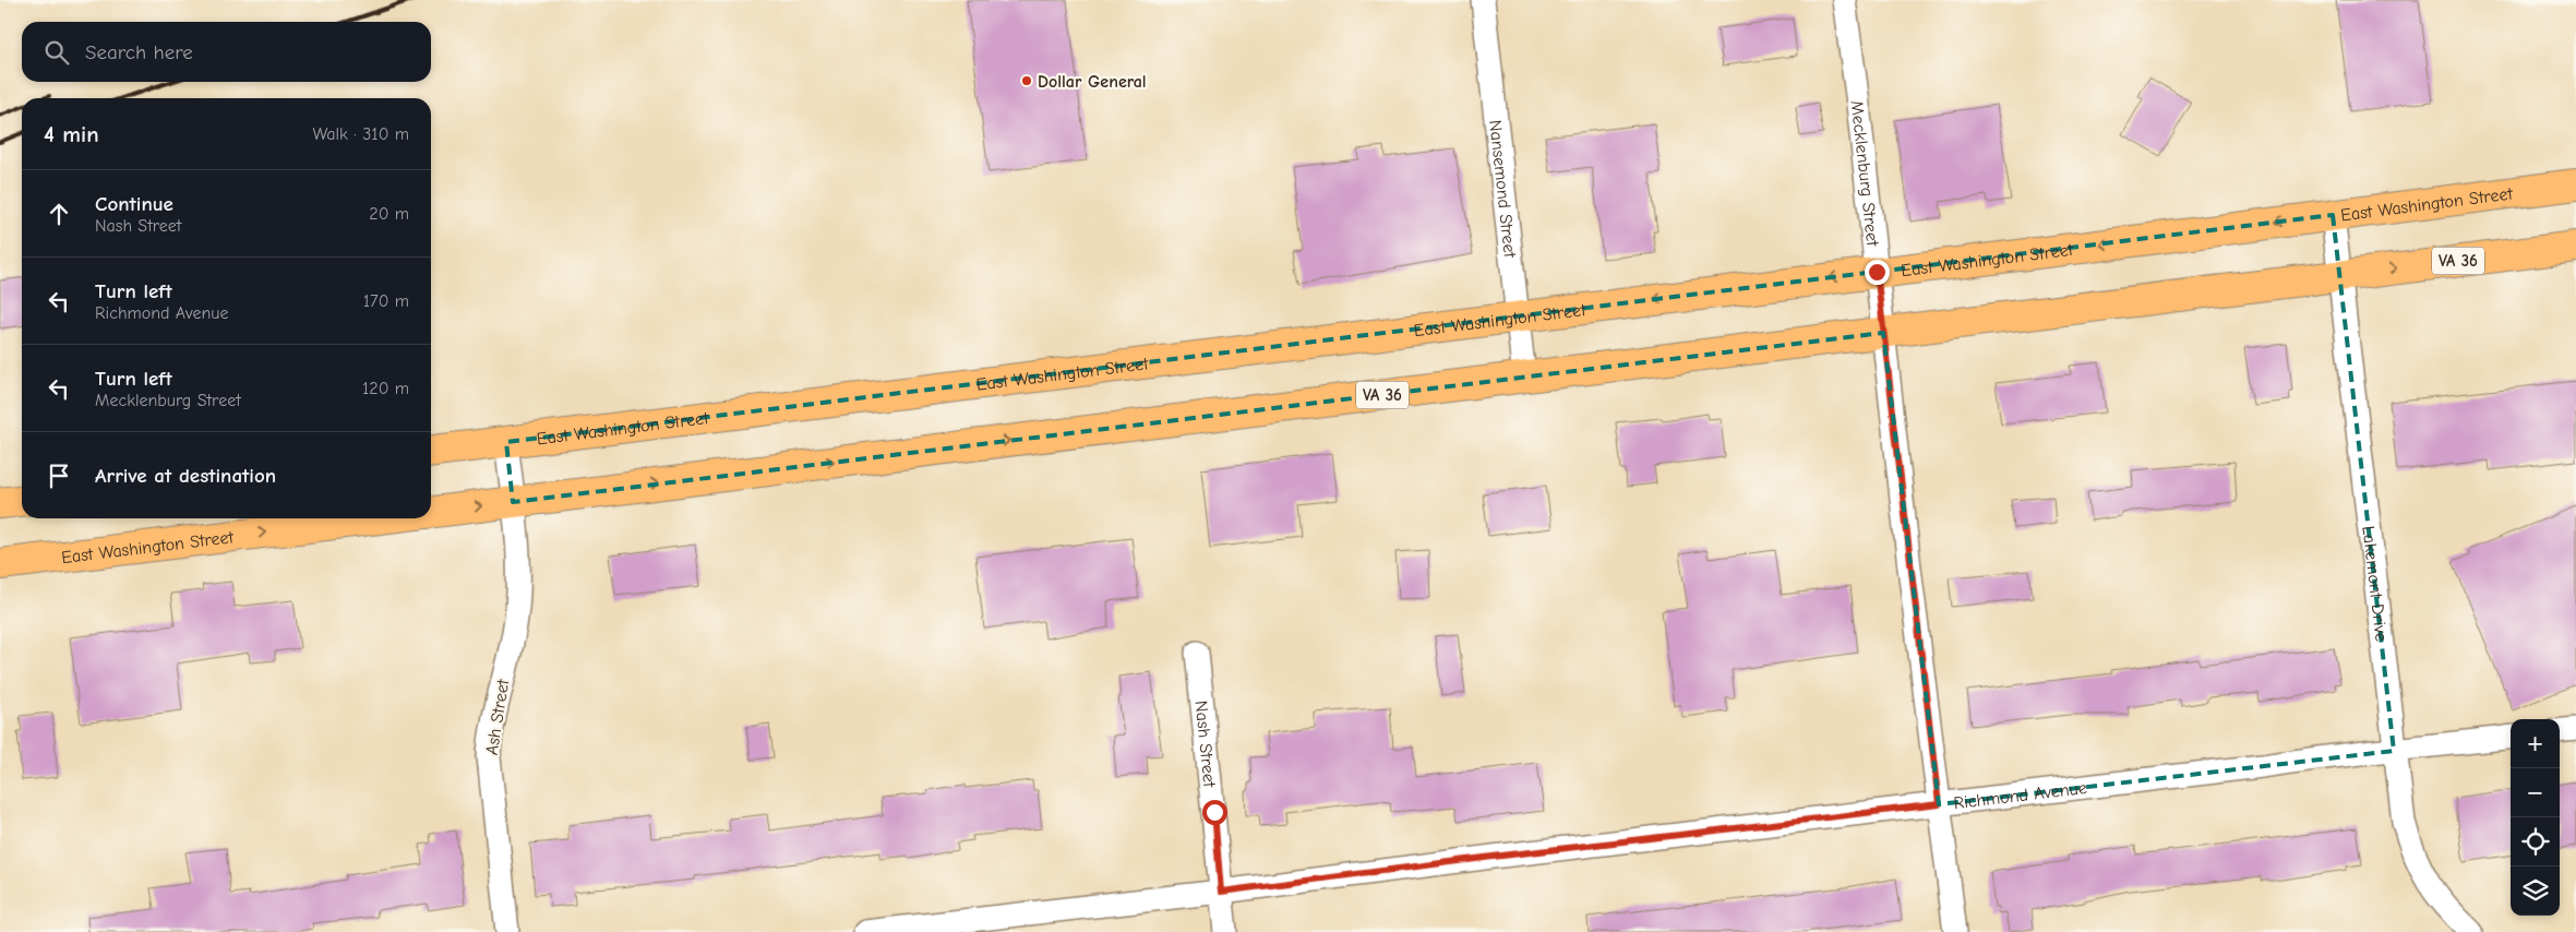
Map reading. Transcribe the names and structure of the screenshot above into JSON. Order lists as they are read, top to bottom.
{
  "streets": {
    "highway": ["East Washington Street", "VA 36"],
    "street": [
      "Mecklenburg Street",
      "Nansemond Street",
      "Lakemont Drive",
      "Ash Street",
      "Nash Street",
      "Richmond Avenue"
    ]
  },
  "crossings": [
    ["Mecklenburg Street", "East Washington Street"],
    ["Mecklenburg Street", "Richmond Avenue"],
    ["Nansemond Street", "East Washington Street"],
    ["East Washington Street", "Lakemont Drive"],
    ["East Washington Street", "Ash Street"],
    ["Lakemont Drive", "Richmond Avenue"],
    ["Nash Street", "Richmond Avenue"]
  ],
  "places": ["Dollar General"],
  "page": {
    "search": "Search here",
    "heading": ["4 min", "Walk · 310 m"],
    "list": [
      ["Continue", "Nash Street", "20 m"],
      ["Turn left", "Richmond Avenue", "170 m"],
      ["Turn left", "Mecklenburg Street", "120 m"],
      "Arrive at destination"
    ],
    "map_buttons": ["+", "−"]
  }
}
